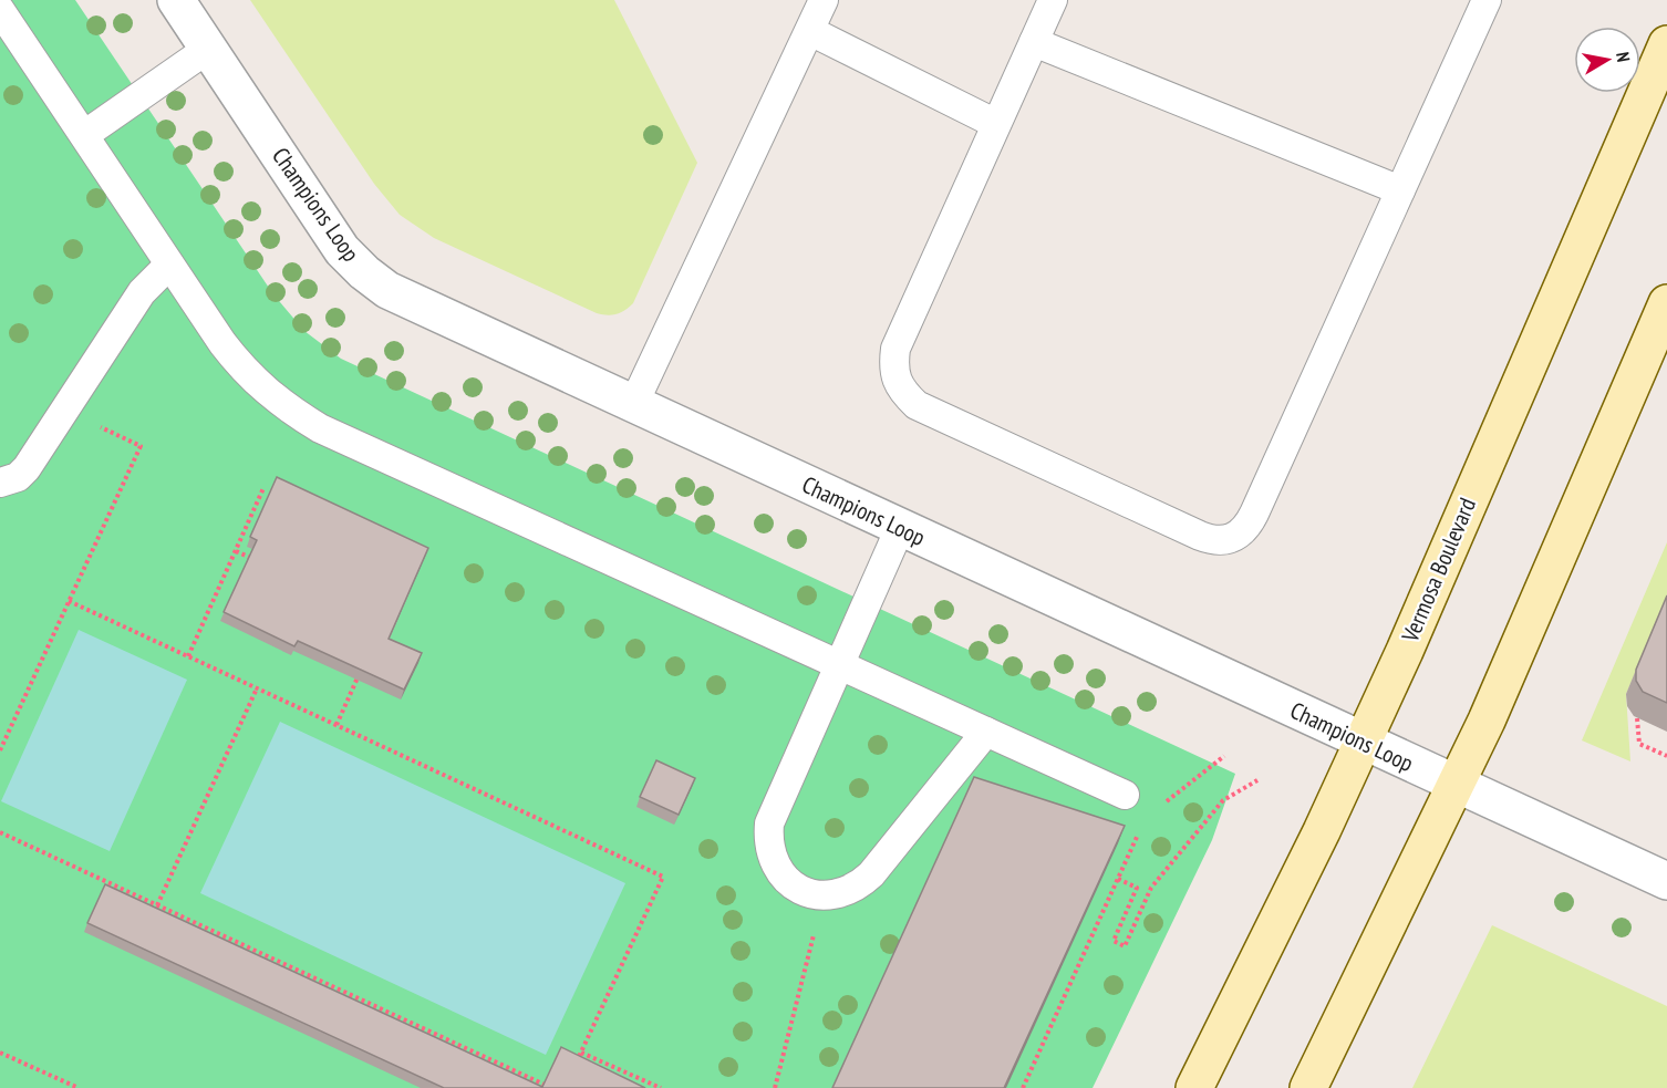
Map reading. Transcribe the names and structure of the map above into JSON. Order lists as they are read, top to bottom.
{
  "streets": {
    "main road": ["Vermosa Boulevard"],
    "street": ["Champions Loop"]
  },
  "crossings": [
    ["Champions Loop", "Vermosa Boulevard"]
  ],
  "north": "right"
}
